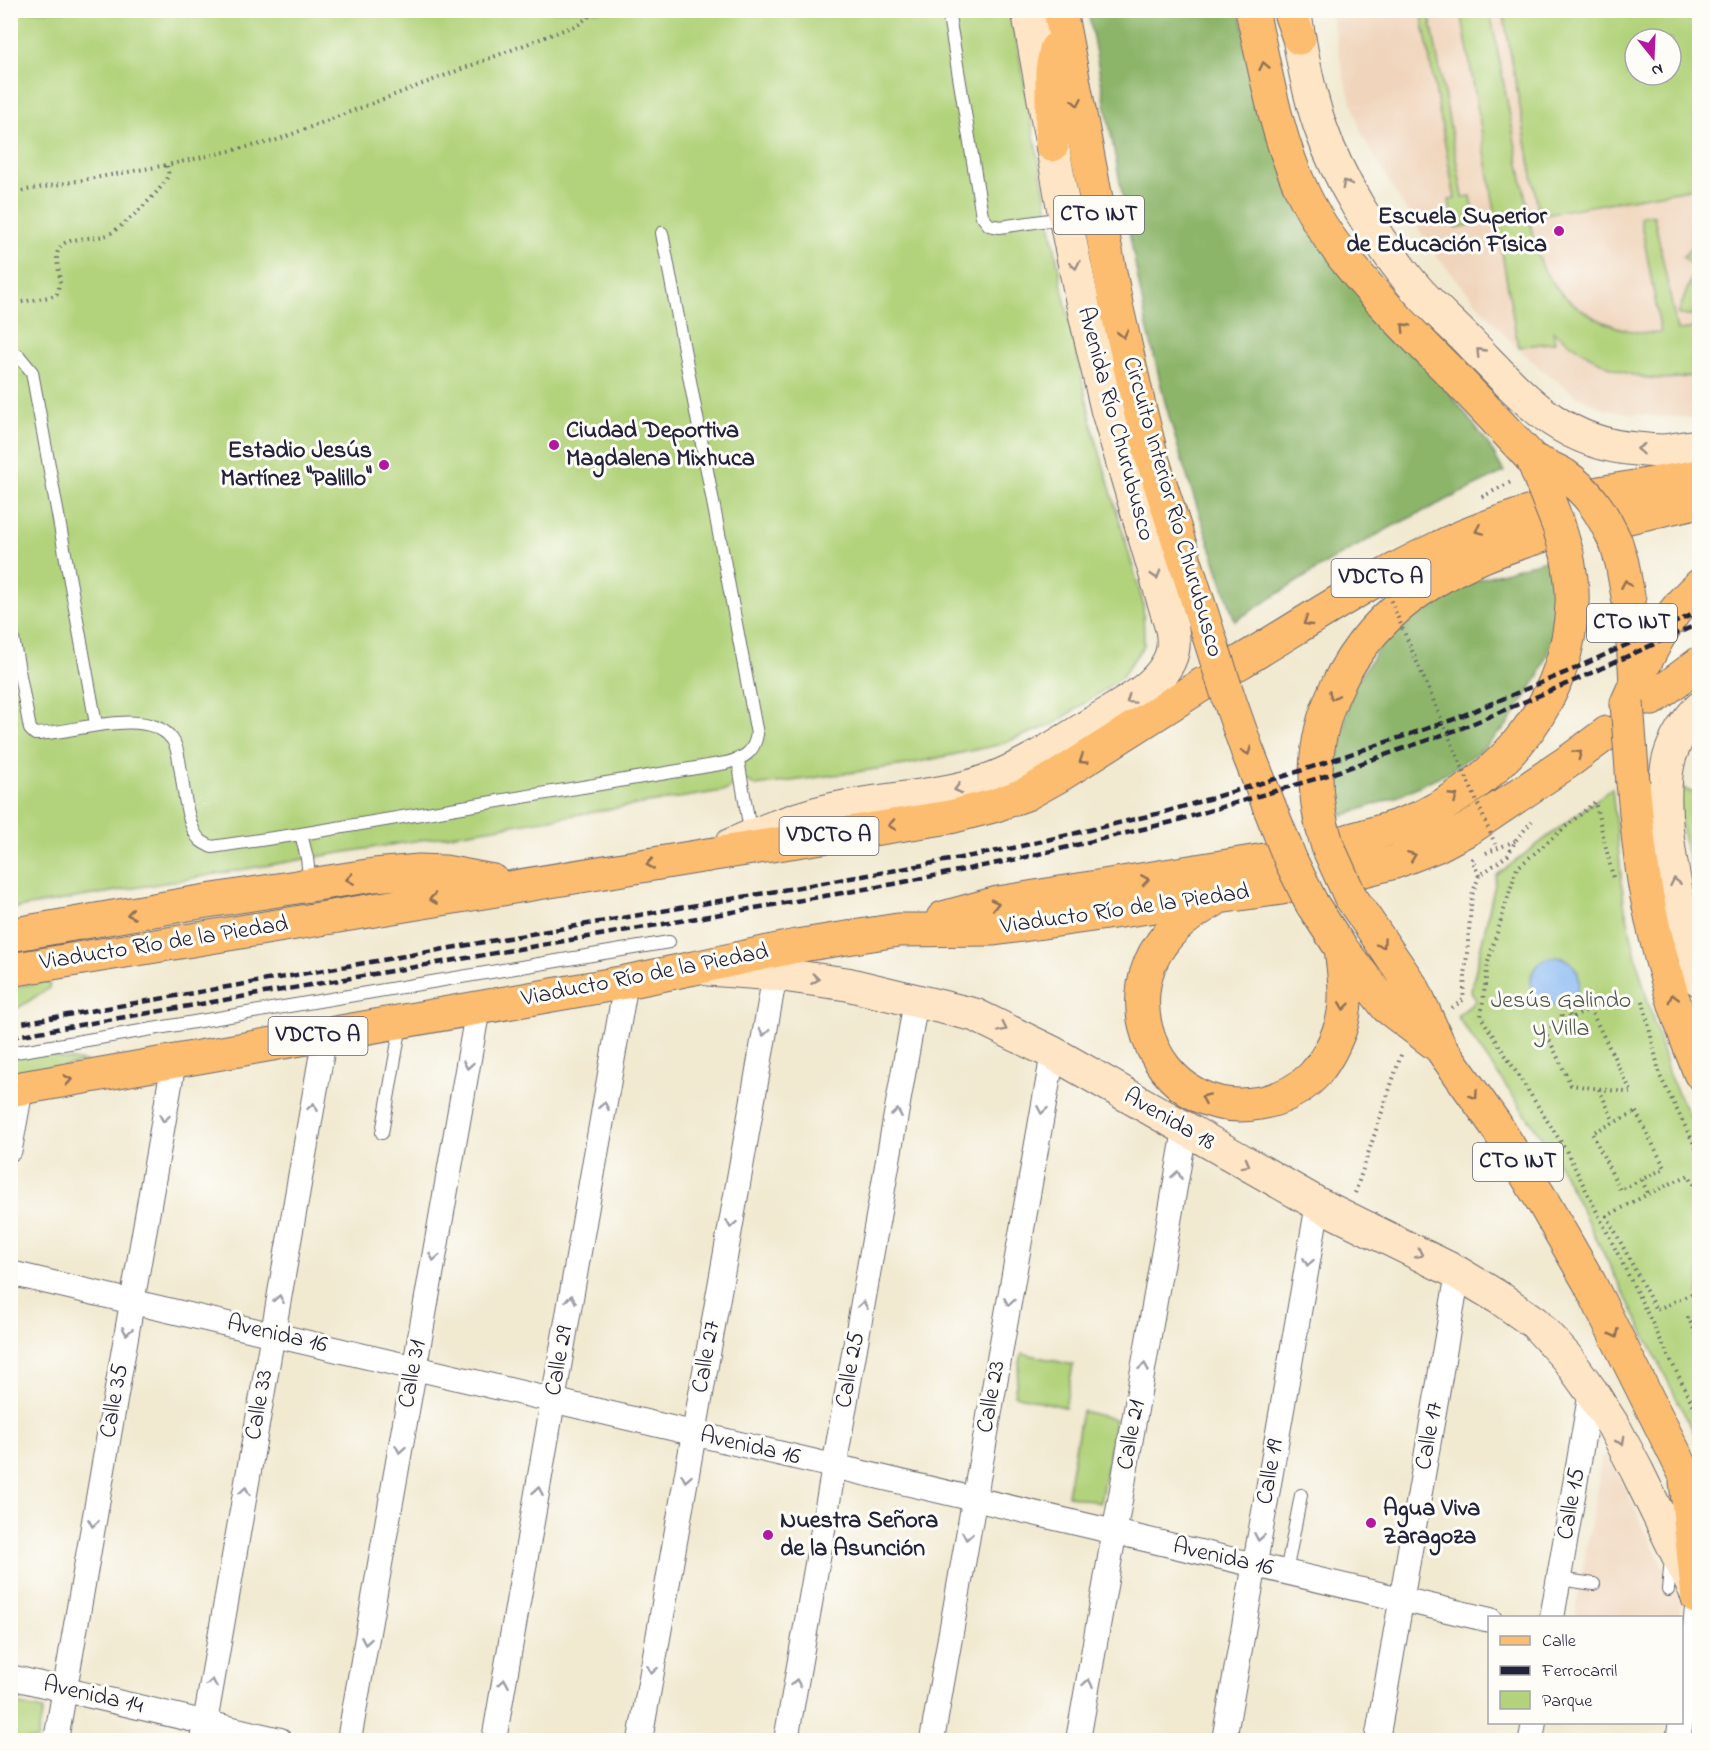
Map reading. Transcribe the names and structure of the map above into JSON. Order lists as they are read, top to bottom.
{
  "streets": {
    "main road": [
      "CTO INT",
      "Avenida Río Churubusco",
      "Circuito Interior Río Churubusco",
      "VDCTO A",
      "Viaducto Río de la Piedad",
      "Avenida 18"
    ],
    "street": [
      "Avenida 16",
      "Calle 27",
      "Calle 29",
      "Calle 25",
      "Calle 31",
      "Calle 23",
      "Calle 35",
      "Calle 33",
      "Calle 21",
      "Calle 17",
      "Calle 19",
      "Calle 15",
      "Avenida 14"
    ]
  },
  "crossings": [
    ["CTO INT", "Circuito Interior Río Churubusco"],
    ["CTO INT", "VDCTO A"],
    ["Avenida Río Churubusco", "Viaducto Río de la Piedad"],
    ["Circuito Interior Río Churubusco", "Viaducto Río de la Piedad"],
    ["Viaducto Río de la Piedad", "Avenida 18"],
    ["Viaducto Río de la Piedad", "Calle 29"],
    ["Viaducto Río de la Piedad", "Calle 31"],
    ["Viaducto Río de la Piedad", "Calle 35"],
    ["Viaducto Río de la Piedad", "Calle 33"],
    ["Avenida 18", "Calle 27"],
    ["Avenida 18", "Calle 25"],
    ["Avenida 18", "Calle 23"],
    ["Avenida 18", "Calle 21"],
    ["Avenida 18", "Calle 17"],
    ["Avenida 18", "Calle 19"],
    ["Avenida 18", "Calle 15"],
    ["Avenida 16", "Calle 27"],
    ["Avenida 16", "Calle 29"],
    ["Avenida 16", "Calle 25"],
    ["Avenida 16", "Calle 31"],
    ["Avenida 16", "Calle 23"],
    ["Avenida 16", "Calle 35"],
    ["Avenida 16", "Calle 33"],
    ["Avenida 16", "Calle 21"],
    ["Avenida 16", "Calle 17"],
    ["Avenida 16", "Calle 19"],
    ["Calle 35", "Avenida 14"],
    ["Calle 33", "Avenida 14"]
  ],
  "one_way": [
    "Avenida 18",
    "Calle 27",
    "Calle 29",
    "Calle 25",
    "Calle 31",
    "Calle 23",
    "Calle 35",
    "Calle 33",
    "Calle 21",
    "Calle 19"
  ],
  "parks": ["Jesús Galindo y Villa"],
  "places": [
    "Escuela Superior de Educación Física",
    "Ciudad Deportiva Magdalena Mixhuca",
    "Estadio Jesús Martínez \"Palillo\"",
    "Agua Viva Zaragoza",
    "Nuestra Señora de la Asunción"
  ],
  "legend": ["Calle", "Ferrocarril", "Parque"],
  "north": "bottom"
}
